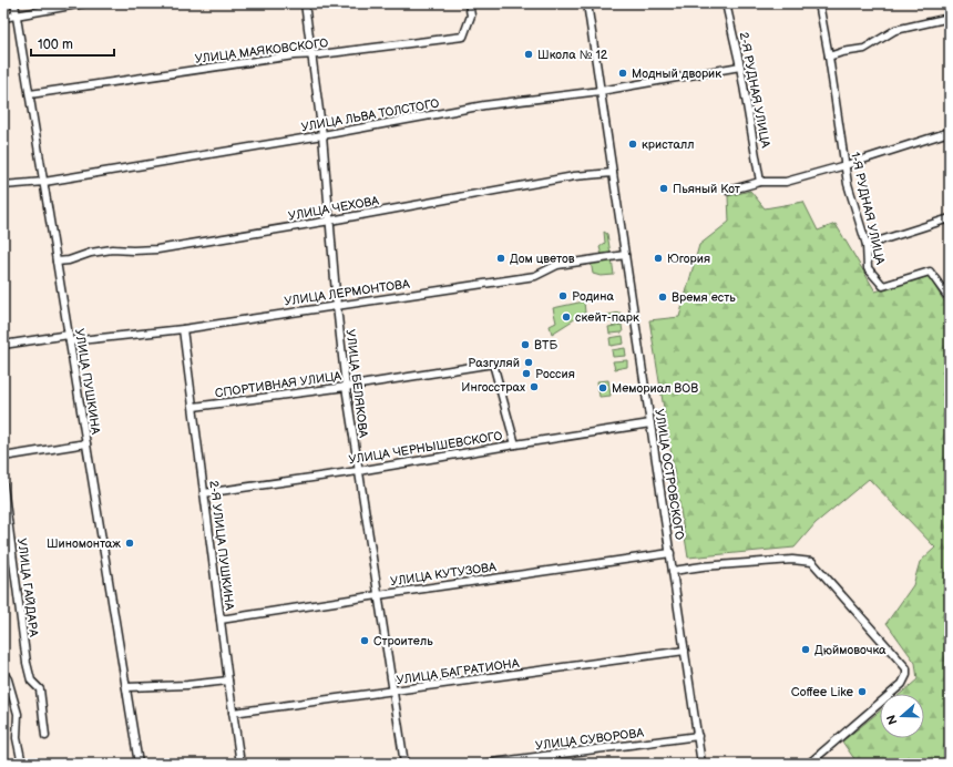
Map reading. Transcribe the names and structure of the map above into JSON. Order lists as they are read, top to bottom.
{
  "streets": {
    "street": [
      "УЛИЦА МАЯКОВСКОГО",
      "2-Я РУДНАЯ УЛИЦА",
      "УЛИЦА ЛЬВА ТОЛСТОГО",
      "УЛИЦА ЧЕХОВА",
      "1-Я РУДНАЯ УЛИЦА",
      "УЛИЦА ЛЕРМОНТОВА",
      "УЛИЦА ПУШКИНА",
      "УЛИЦА БЕЛЯКОВА",
      "СПОРТИВНАЯ УЛИЦА",
      "УЛИЦА ЧЕРНЫШЕВСКОГО",
      "УЛИЦА ОСТРОВСКОГО",
      "2-Я УЛИЦА ПУШКИНА",
      "УЛИЦА КУТУЗОВА",
      "УЛИЦА ГАЙДАРА",
      "УЛИЦА БАГРАТИОНА",
      "УЛИЦА СУВОРОВА"
    ]
  },
  "crossings": [
    ["УЛИЦА МАЯКОВСКОГО", "УЛИЦА ПУШКИНА"],
    ["УЛИЦА МАЯКОВСКОГО", "УЛИЦА БЕЛЯКОВА"],
    ["2-Я РУДНАЯ УЛИЦА", "УЛИЦА ЛЬВА ТОЛСТОГО"],
    ["УЛИЦА ЛЬВА ТОЛСТОГО", "УЛИЦА ПУШКИНА"],
    ["УЛИЦА ЛЬВА ТОЛСТОГО", "УЛИЦА БЕЛЯКОВА"],
    ["УЛИЦА ЛЬВА ТОЛСТОГО", "УЛИЦА ОСТРОВСКОГО"],
    ["УЛИЦА ЧЕХОВА", "УЛИЦА ПУШКИНА"],
    ["УЛИЦА ЧЕХОВА", "УЛИЦА БЕЛЯКОВА"],
    ["УЛИЦА ЧЕХОВА", "УЛИЦА ОСТРОВСКОГО"],
    ["УЛИЦА ЛЕРМОНТОВА", "УЛИЦА ПУШКИНА"],
    ["УЛИЦА ЛЕРМОНТОВА", "УЛИЦА БЕЛЯКОВА"],
    ["УЛИЦА ЛЕРМОНТОВА", "УЛИЦА ОСТРОВСКОГО"],
    ["УЛИЦА ЛЕРМОНТОВА", "2-Я УЛИЦА ПУШКИНА"],
    ["УЛИЦА БЕЛЯКОВА", "СПОРТИВНАЯ УЛИЦА"],
    ["УЛИЦА БЕЛЯКОВА", "УЛИЦА ЧЕРНЫШЕВСКОГО"],
    ["УЛИЦА БЕЛЯКОВА", "УЛИЦА КУТУЗОВА"],
    ["УЛИЦА БЕЛЯКОВА", "УЛИЦА БАГРАТИОНА"],
    ["СПОРТИВНАЯ УЛИЦА", "УЛИЦА ЧЕРНЫШЕВСКОГО"],
    ["СПОРТИВНАЯ УЛИЦА", "2-Я УЛИЦА ПУШКИНА"],
    ["УЛИЦА ЧЕРНЫШЕВСКОГО", "УЛИЦА ОСТРОВСКОГО"],
    ["УЛИЦА ЧЕРНЫШЕВСКОГО", "2-Я УЛИЦА ПУШКИНА"],
    ["УЛИЦА ОСТРОВСКОГО", "УЛИЦА КУТУЗОВА"],
    ["УЛИЦА ОСТРОВСКОГО", "УЛИЦА БАГРАТИОНА"],
    ["УЛИЦА ОСТРОВСКОГО", "УЛИЦА СУВОРОВА"],
    ["2-Я УЛИЦА ПУШКИНА", "УЛИЦА КУТУЗОВА"],
    ["2-Я УЛИЦА ПУШКИНА", "УЛИЦА БАГРАТИОНА"]
  ],
  "places": [
    "Школа № 12",
    "Модный дворик",
    "кристалл",
    "Пьяный Кот",
    "Дом цветов",
    "Югория",
    "Родина",
    "Время есть",
    "скейт-парк",
    "ВТБ",
    "Разгуляй",
    "Россия",
    "Ингосстрах",
    "Мемориал ВОВ",
    "Шиномонтаж",
    "Строитель",
    "Дюймовочка",
    "Coffee Like"
  ],
  "scale_bar": "100 m",
  "north": "left"
}
